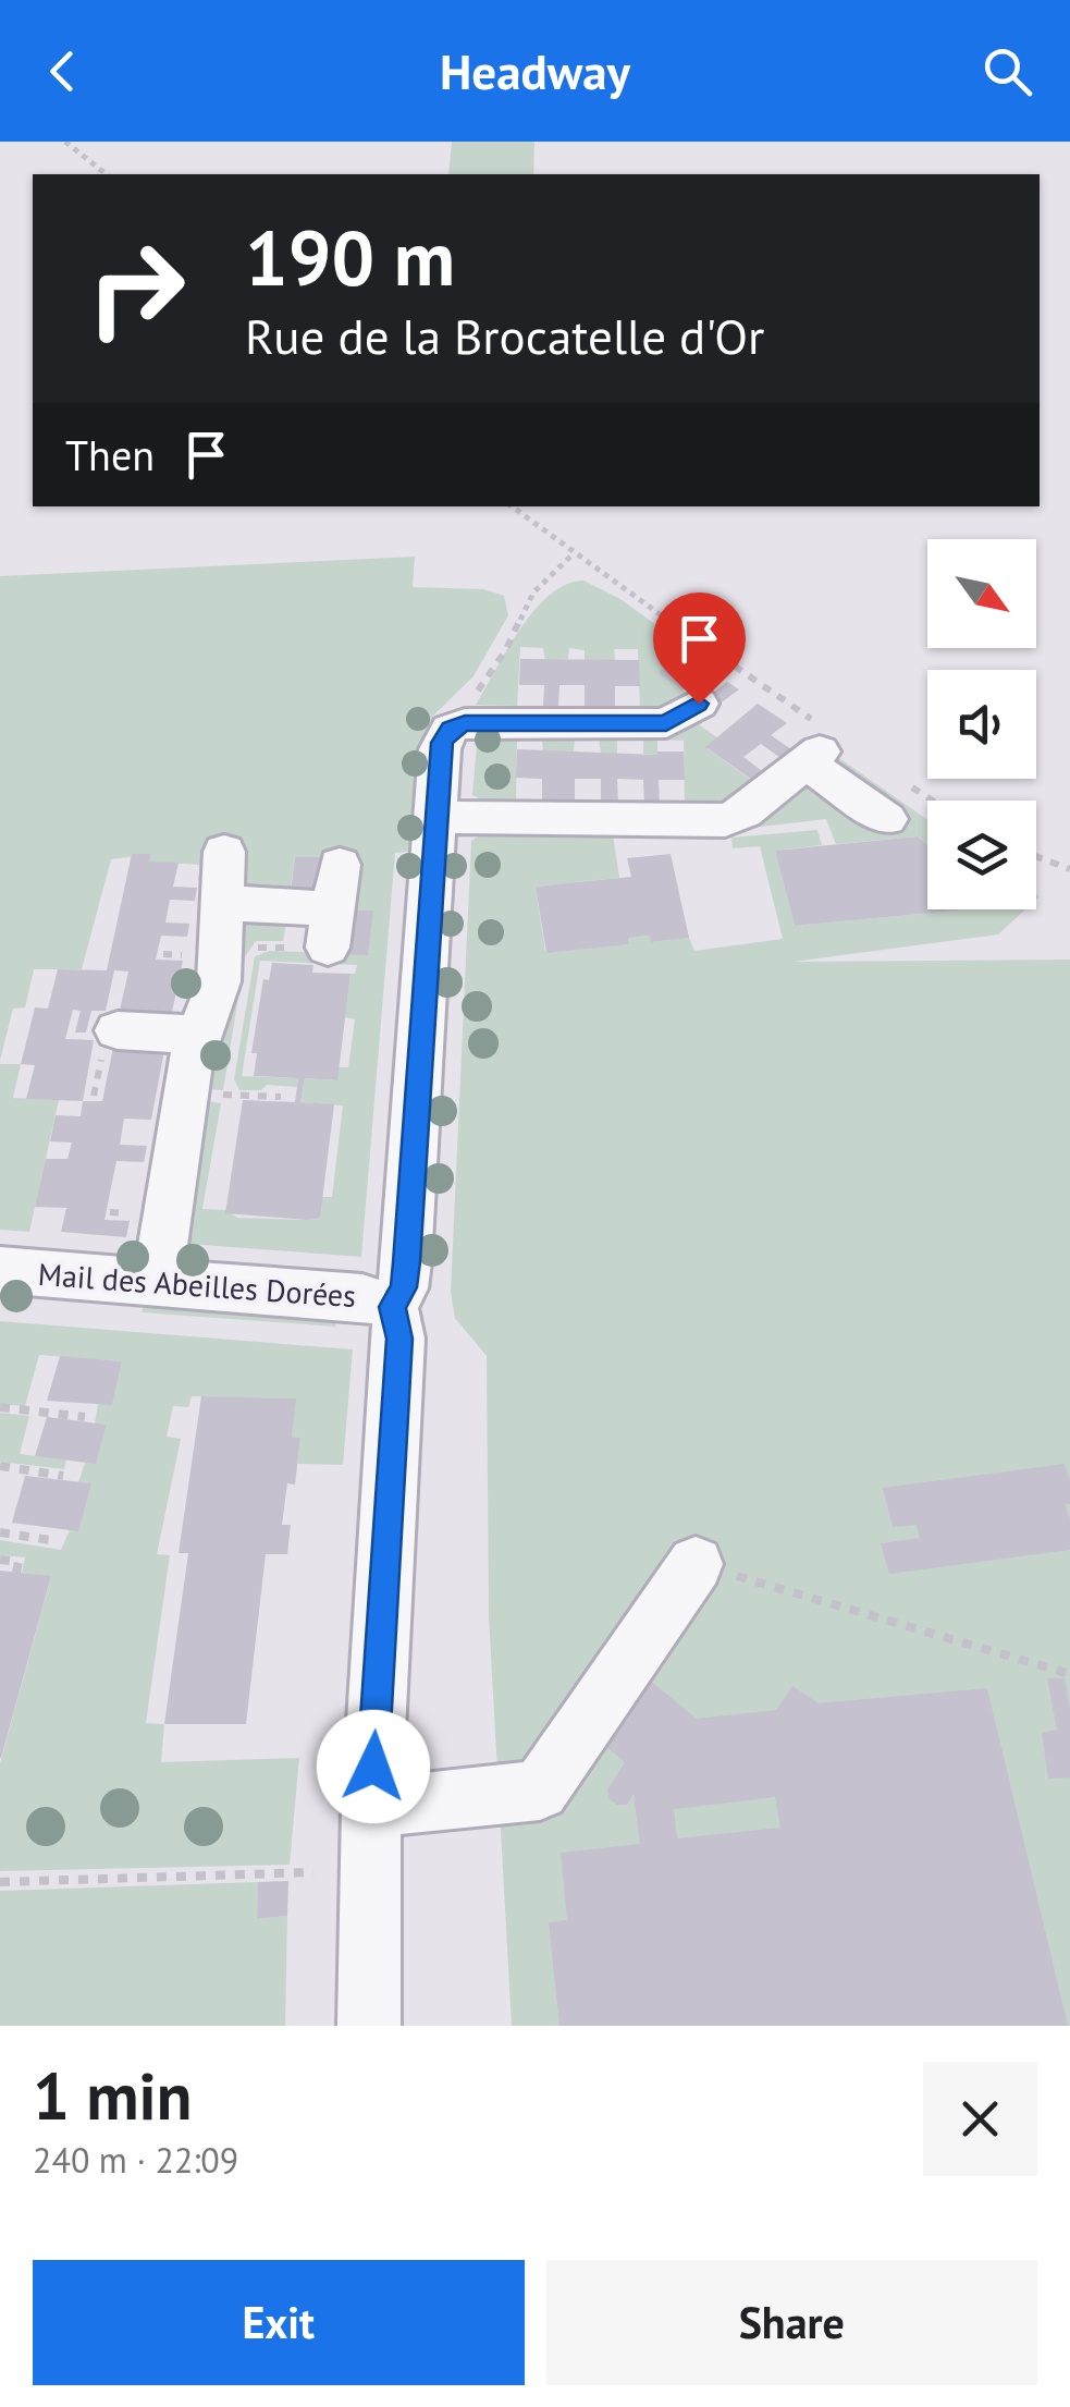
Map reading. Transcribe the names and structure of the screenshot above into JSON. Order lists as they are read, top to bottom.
{
  "streets": {
    "street": ["Mail des Abeilles Dorées"]
  },
  "north": "bottom right",
  "page": {
    "header": "Headway",
    "turn": ["190 m", "Rue de la Brocatelle d'Or"],
    "then": "Then",
    "heading": ["1 min", "240 m · 22:09"],
    "buttons": ["Exit", "Share"]
  }
}
